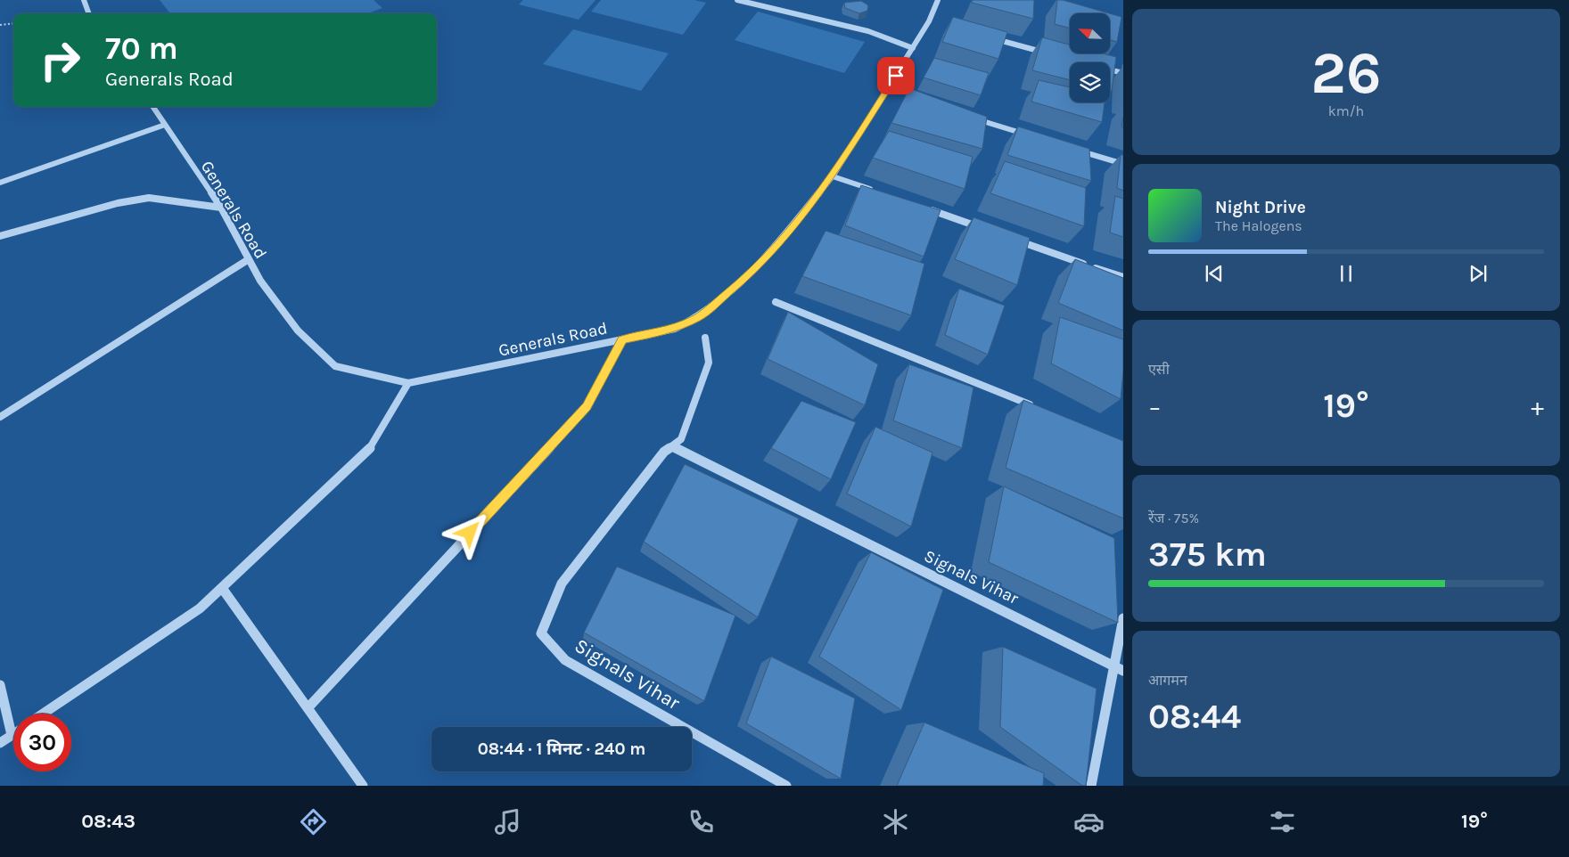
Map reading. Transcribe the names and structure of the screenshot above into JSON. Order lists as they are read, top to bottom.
{
  "streets": {
    "street": ["Generals Road", "Signals Vihar"]
  },
  "north": "top left",
  "page": {
    "tile": [
      ["26", "km/h"],
      "एसी",
      ["रेंज · 75%", "375 km"],
      ["आगमन", "08:44"]
    ],
    "turn": ["70 m", "Generals Road"],
    "song": ["Night Drive", "The Halogens"],
    "heat": ["−", "19°", "+"],
    "limit": "30",
    "trip": "08:44 · 1 मिनट · 240 m",
    "tabs": ["08:43", "19°"]
  }
}
